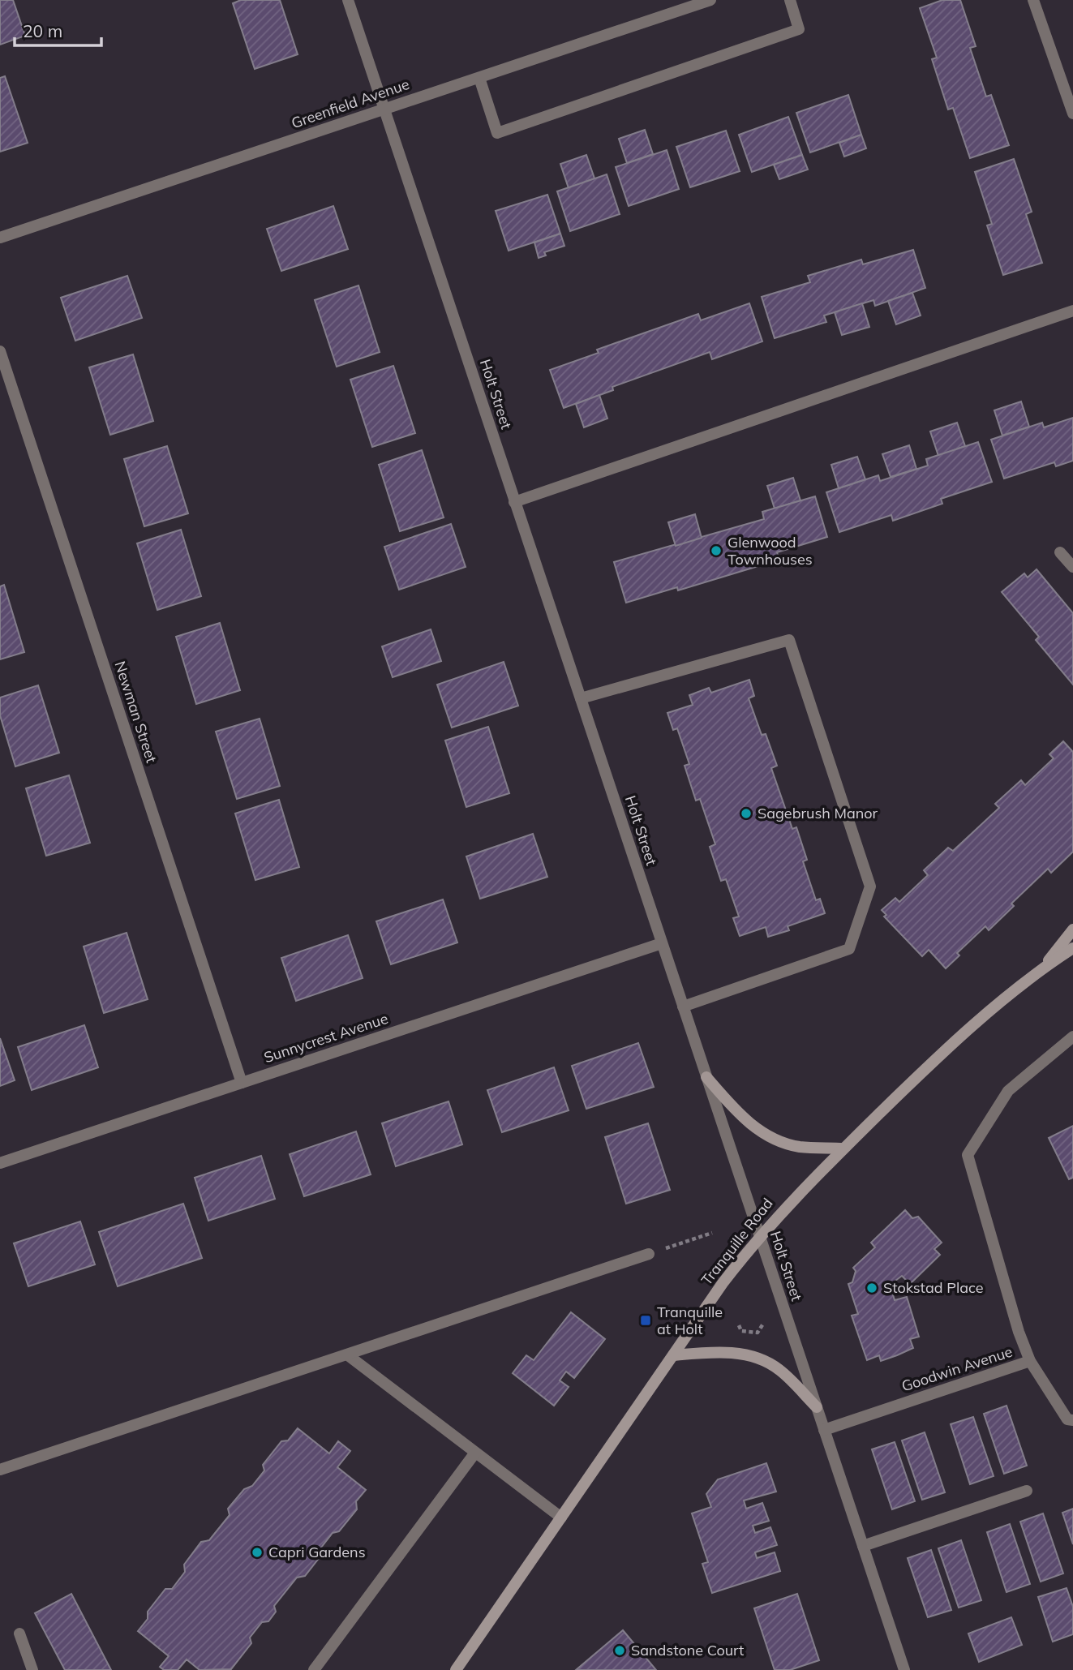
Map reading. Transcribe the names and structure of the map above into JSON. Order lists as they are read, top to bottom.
{
  "streets": {
    "main road": ["Tranquille Road"],
    "street": [
      "Greenfield Avenue",
      "Holt Street",
      "Newman Street",
      "Sunnycrest Avenue",
      "Goodwin Avenue"
    ]
  },
  "crossings": [
    ["Greenfield Avenue", "Holt Street"],
    ["Holt Street", "Sunnycrest Avenue"],
    ["Holt Street", "Tranquille Road"],
    ["Holt Street", "Goodwin Avenue"],
    ["Newman Street", "Sunnycrest Avenue"]
  ],
  "places": {
    "other": [
      "Glenwood Townhouses",
      "Sagebrush Manor",
      "Stokstad Place",
      "Capri Gardens",
      "Sandstone Court"
    ],
    "transit": ["Tranquille at Holt"]
  },
  "scale_bar": "20 m"
}
